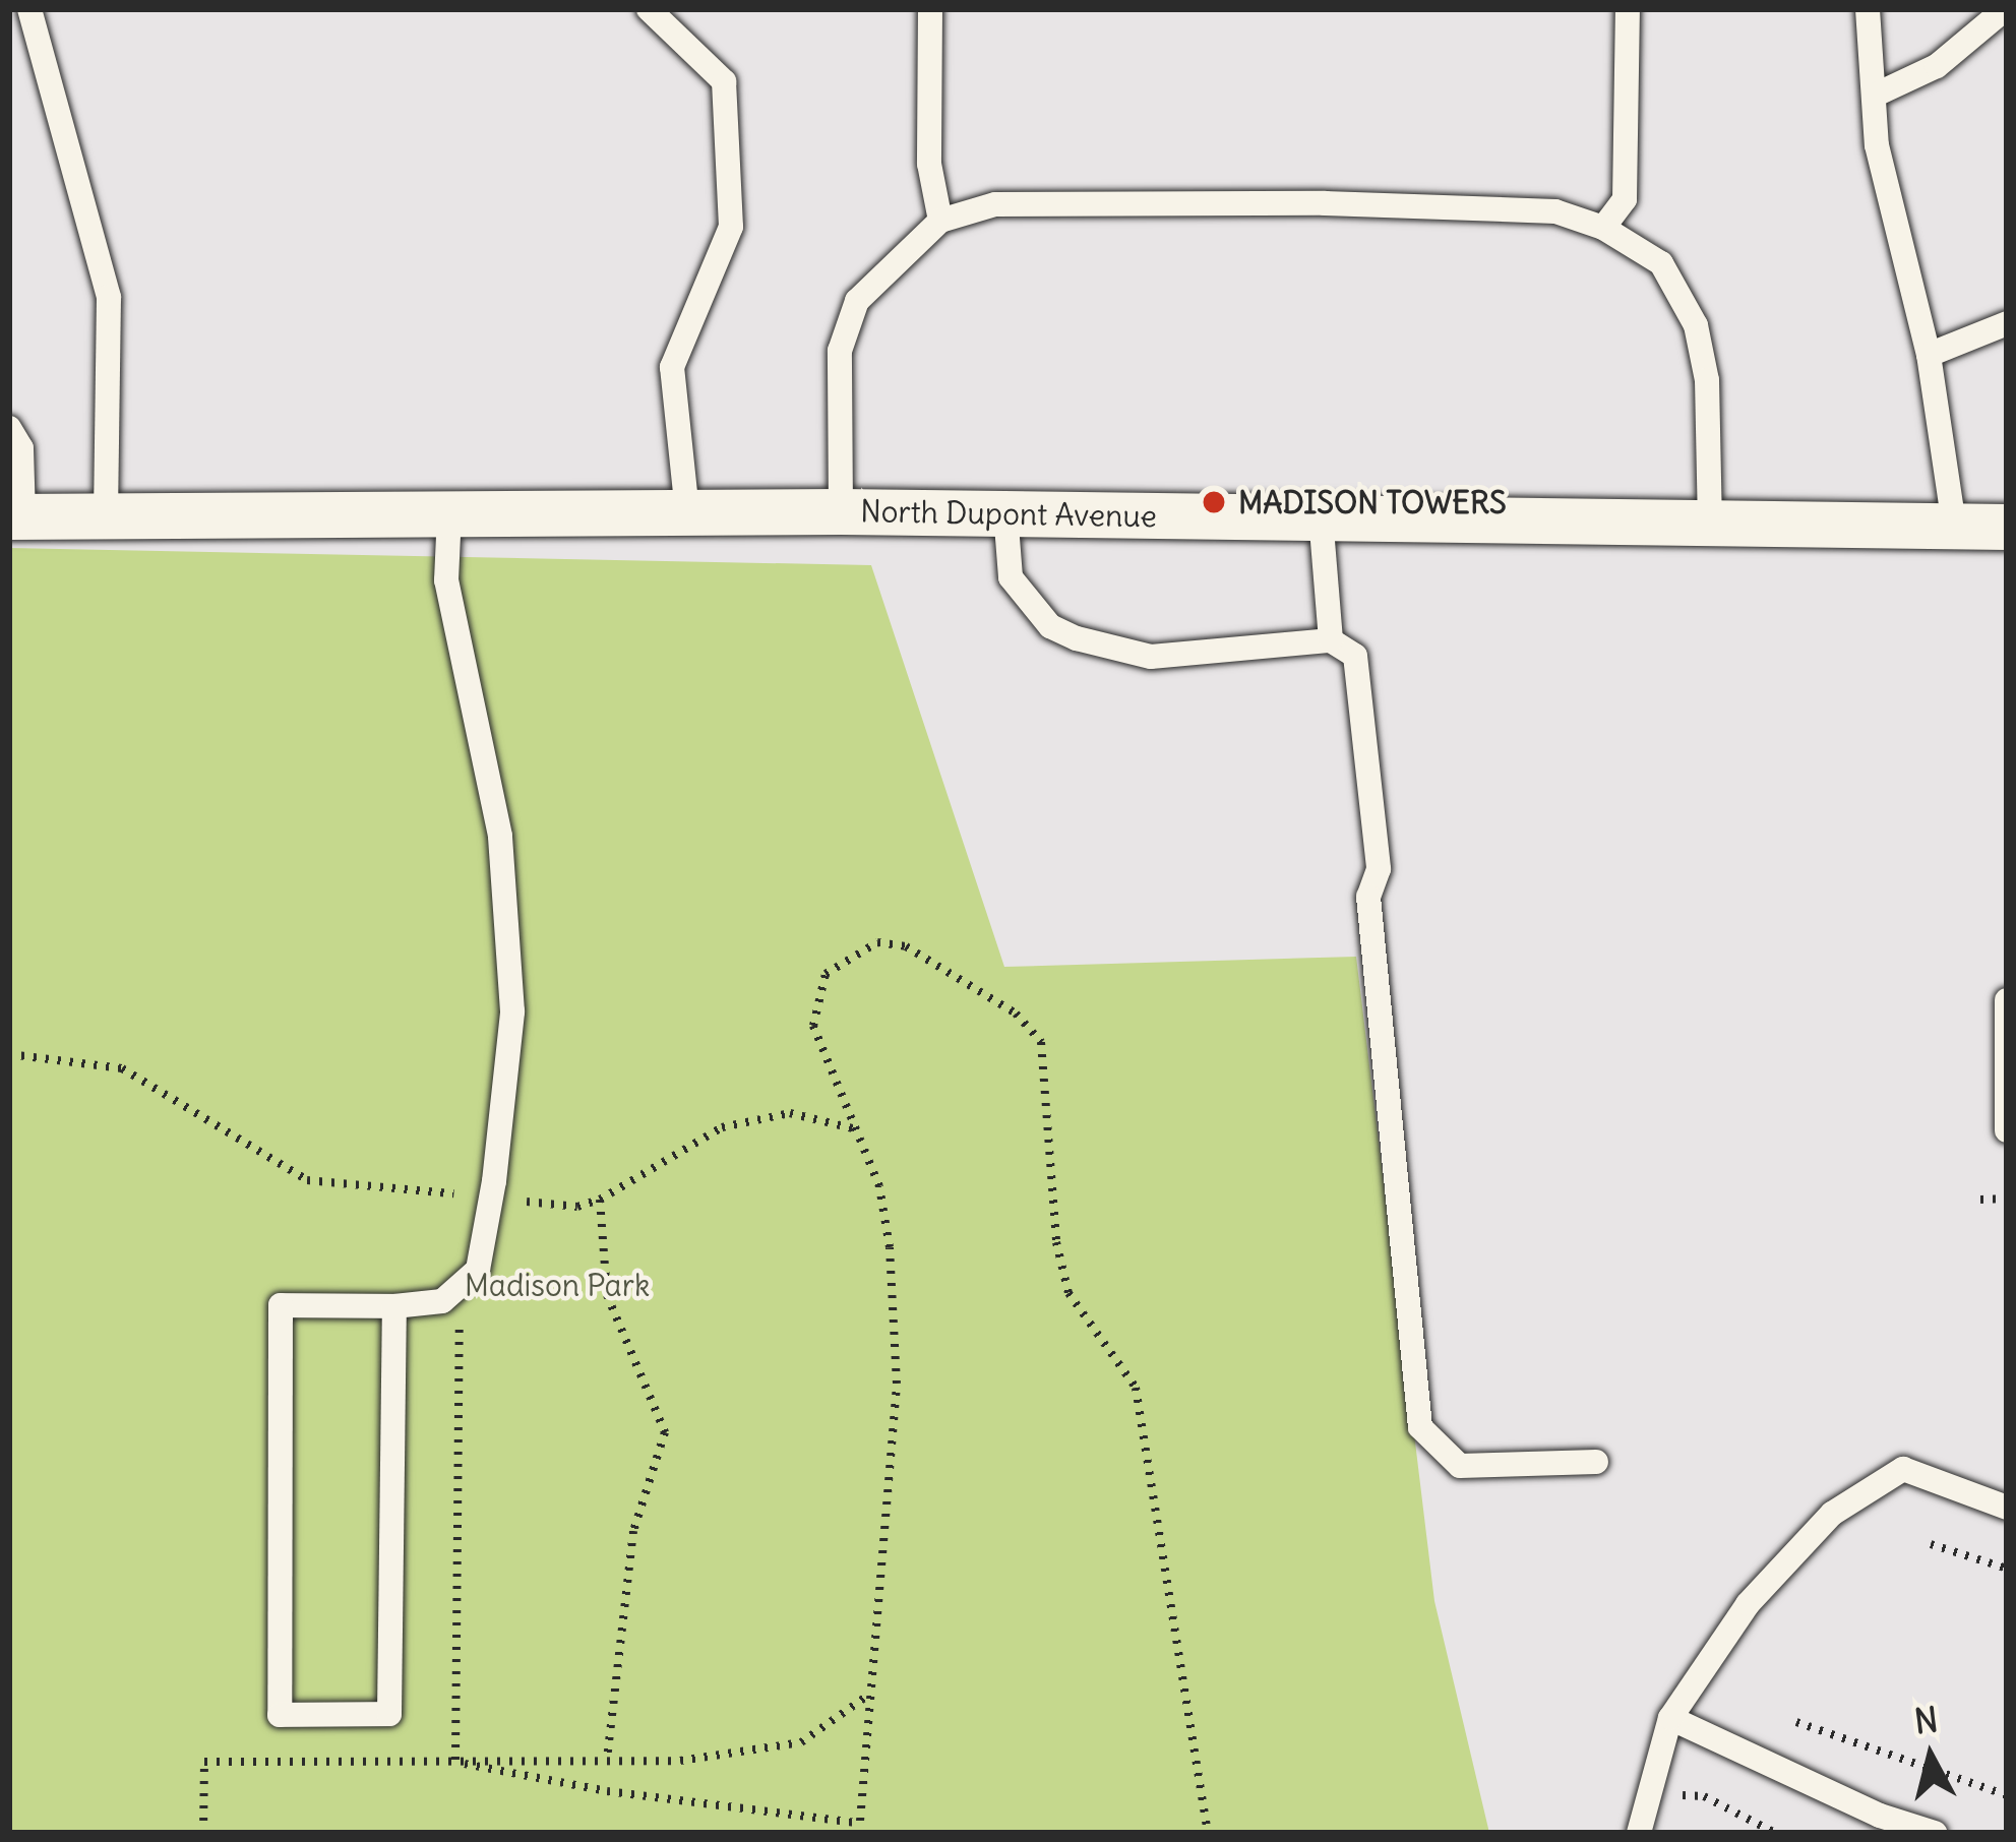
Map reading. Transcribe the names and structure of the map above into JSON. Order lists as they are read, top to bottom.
{
  "streets": {
    "street": ["North Dupont Avenue"]
  },
  "parks": ["Madison Park"],
  "places": ["MADISON TOWERS"],
  "north": "top"
}
